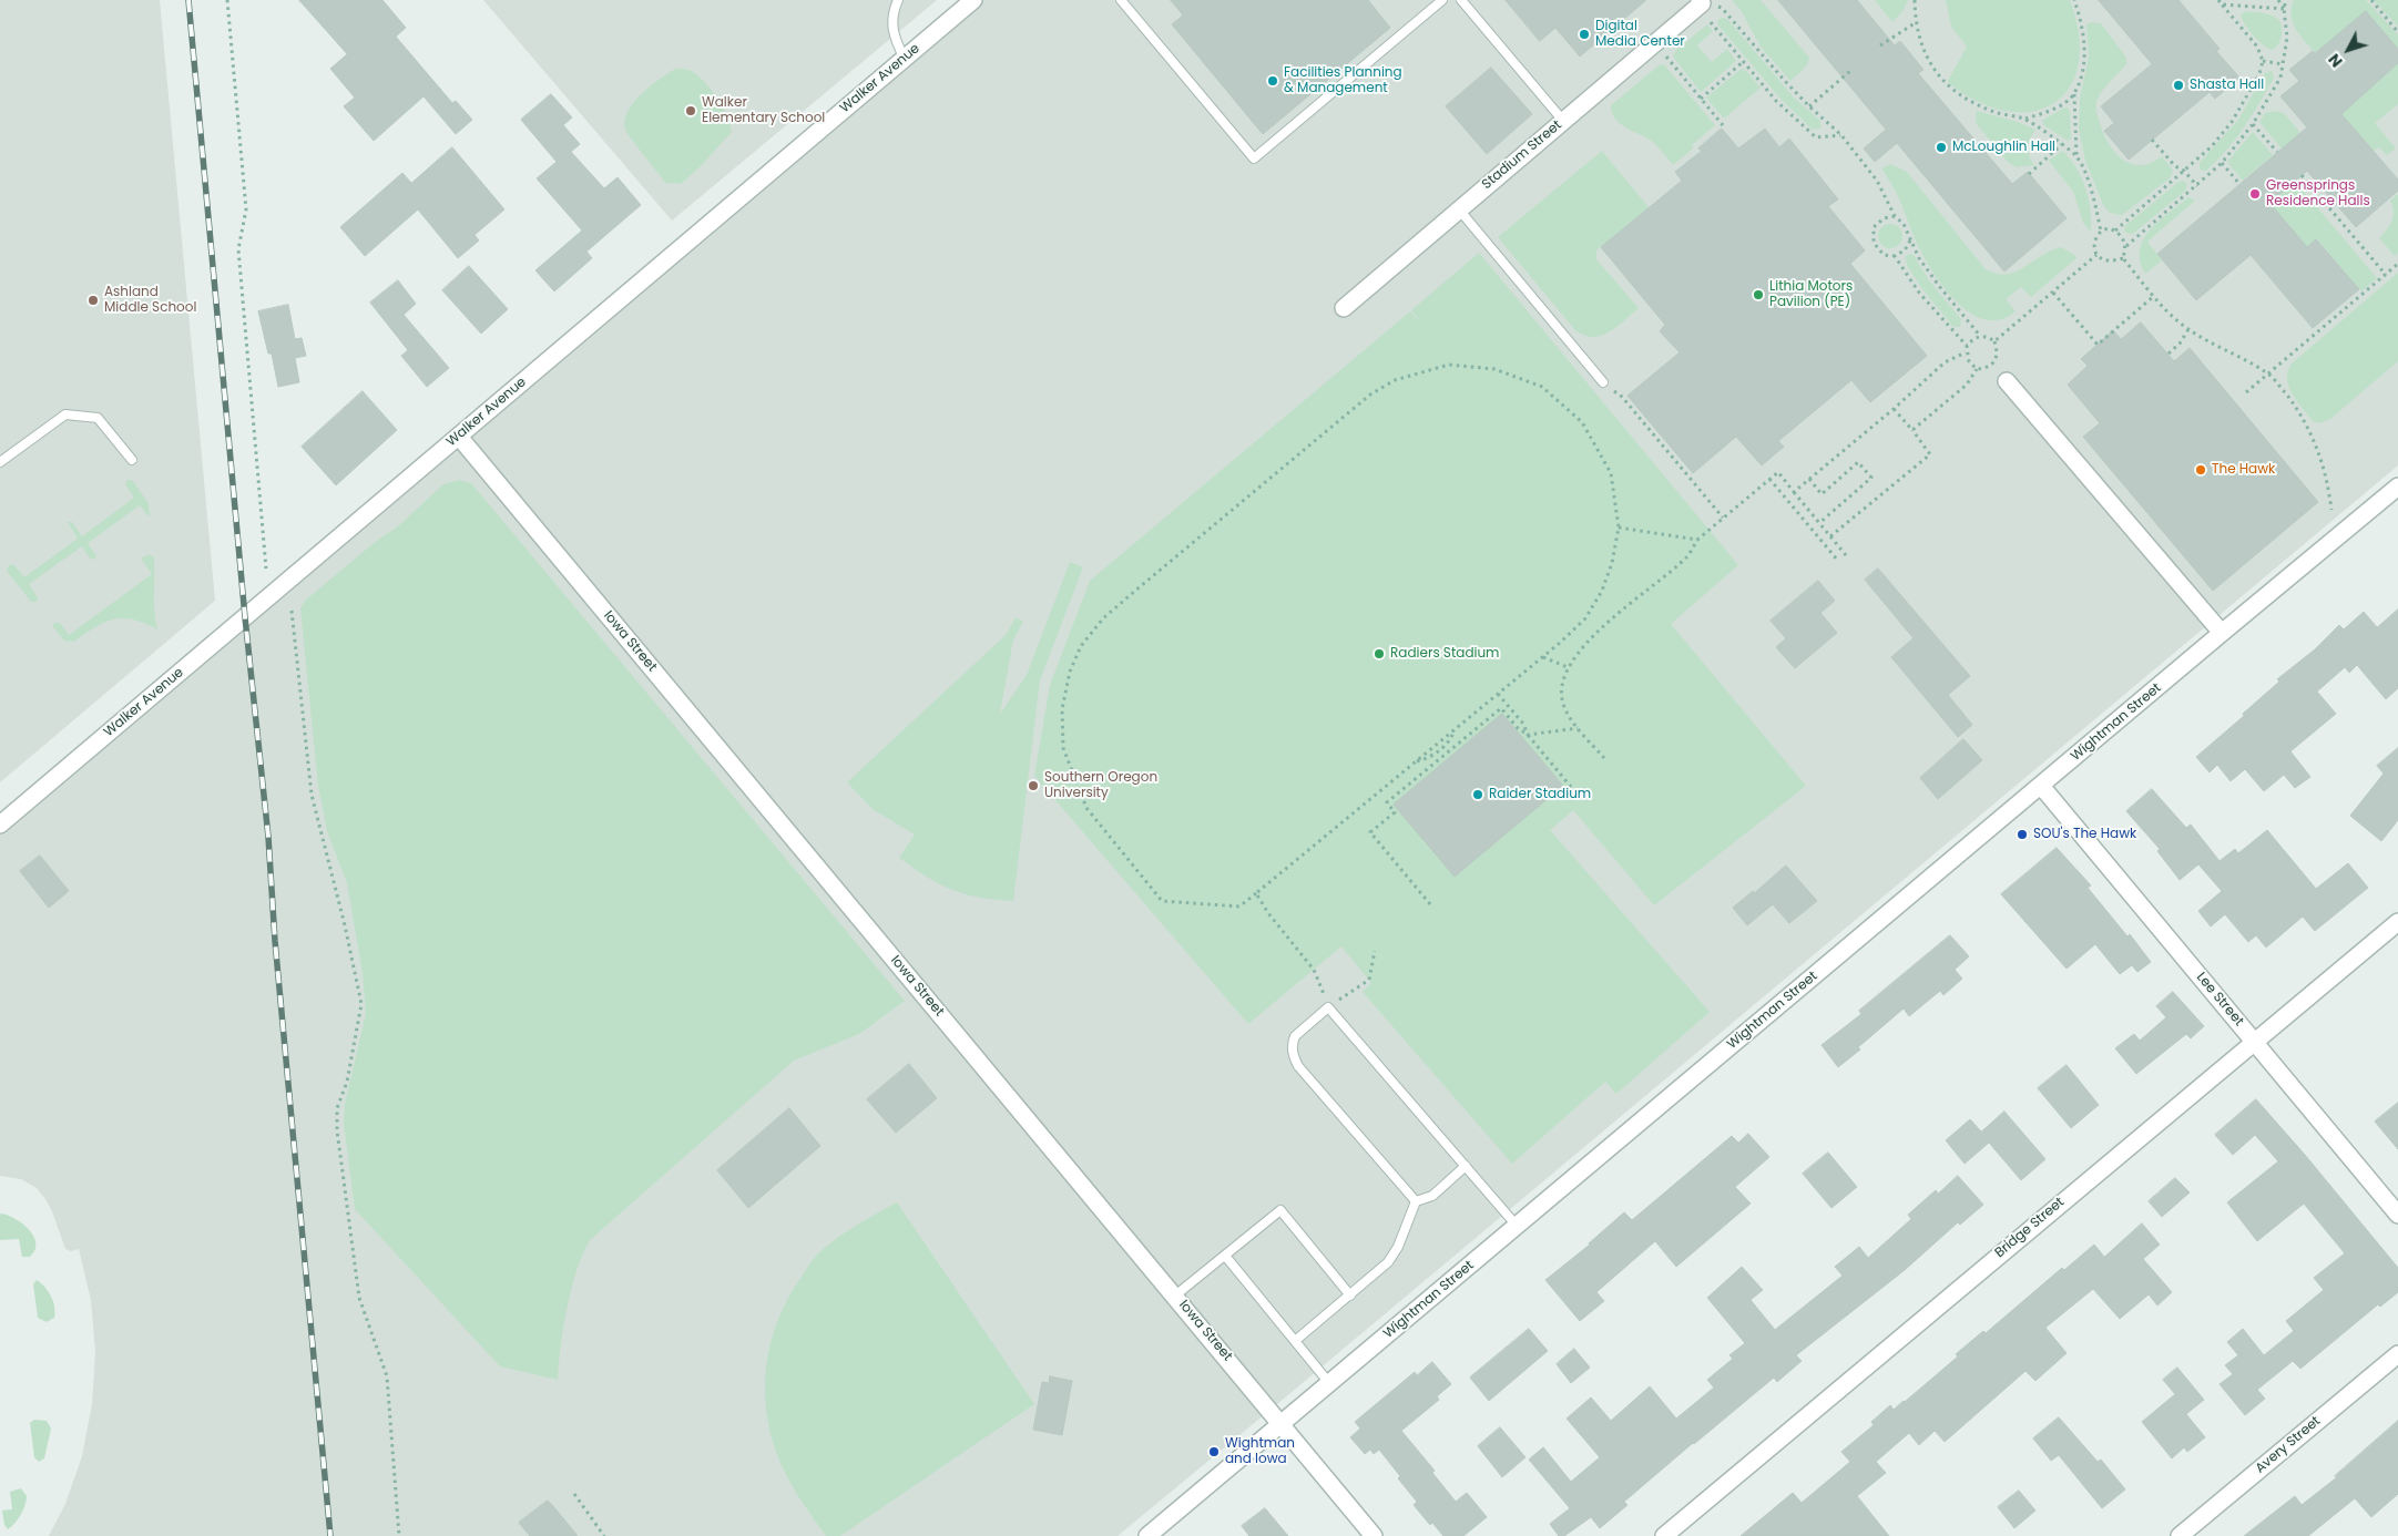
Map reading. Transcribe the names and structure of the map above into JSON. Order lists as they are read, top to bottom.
{
  "streets": {
    "street": [
      "Walker Avenue",
      "Stadium Street",
      "Iowa Street",
      "Wightman Street",
      "Lee Street",
      "Bridge Street",
      "Avery Street"
    ]
  },
  "crossings": [
    ["Walker Avenue", "Iowa Street"],
    ["Iowa Street", "Wightman Street"],
    ["Wightman Street", "Lee Street"],
    ["Lee Street", "Bridge Street"]
  ],
  "places": [
    "Digital Media Center",
    "Facilities Planning & Management",
    "Shasta Hall",
    "Walker Elementary School",
    "McLoughlin Hall",
    "Greensprings Residence Halls",
    "Lithia Motors Pavilion (PE)",
    "Ashland Middle School",
    "The Hawk",
    "Radiers Stadium",
    "Southern Oregon University",
    "Raider Stadium",
    "SOU's The Hawk",
    "Wightman and Iowa"
  ],
  "north": "bottom left"
}
